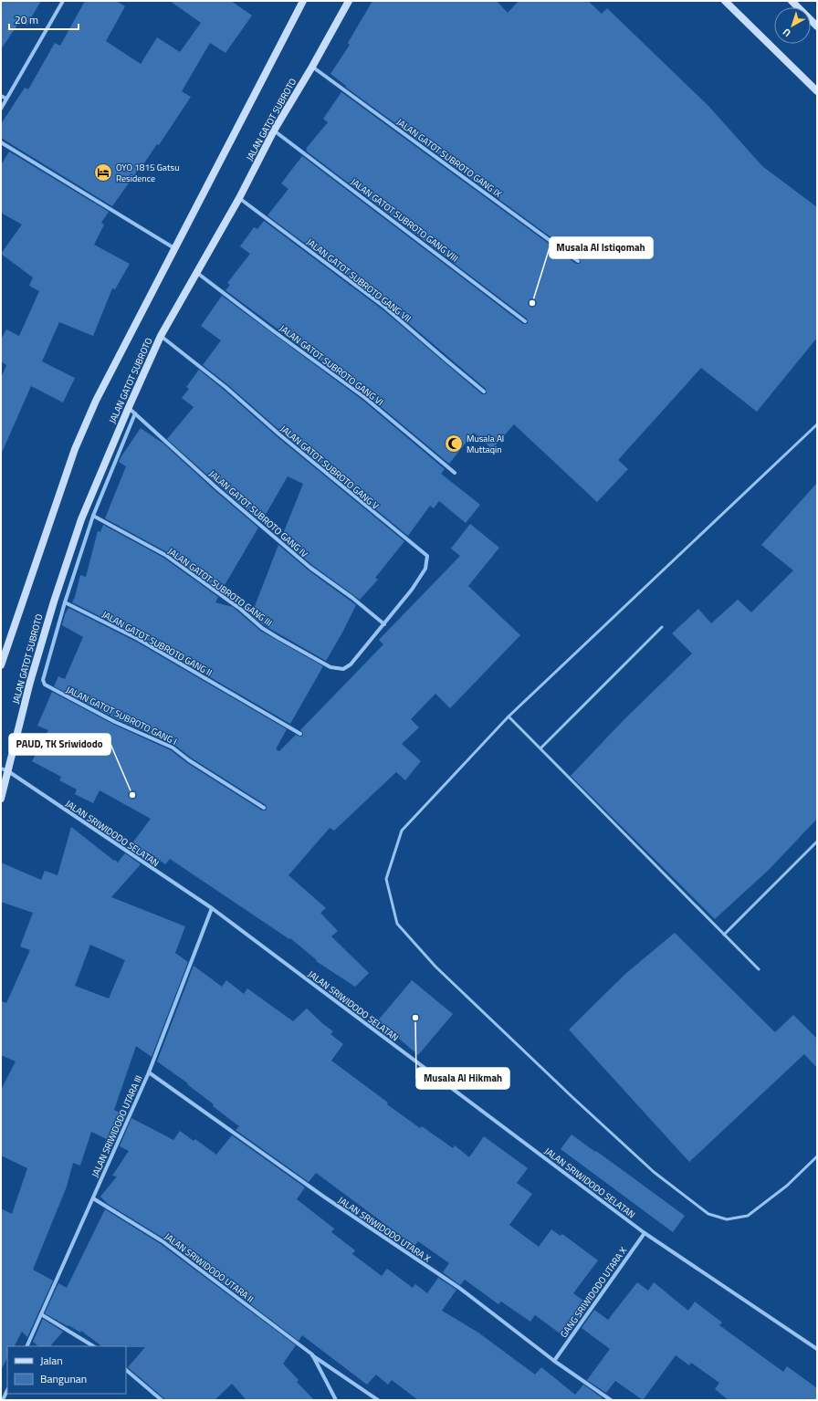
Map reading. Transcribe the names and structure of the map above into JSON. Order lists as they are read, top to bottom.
{
  "streets": {
    "street": [
      "JALAN GATOT SUBROTO",
      "JALAN GATOT SUBROTO GANG IX",
      "JALAN GATOT SUBROTO GANG VIII",
      "JALAN GATOT SUBROTO GANG VII",
      "JALAN GATOT SUBROTO GANG VI",
      "JALAN GATOT SUBROTO GANG V",
      "JALAN GATOT SUBROTO GANG IV",
      "JALAN GATOT SUBROTO GANG III",
      "JALAN GATOT SUBROTO GANG II",
      "JALAN GATOT SUBROTO GANG I",
      "JALAN SRIWIDODO SELATAN",
      "JALAN SRIWIDODO UTARA III",
      "JALAN SRIWIDODO UTARA X",
      "JALAN SRIWIDODO UTARA II",
      "GANG SRIWIDODO UTARA X"
    ]
  },
  "crossings": [
    ["JALAN GATOT SUBROTO", "JALAN GATOT SUBROTO GANG IX"],
    ["JALAN GATOT SUBROTO", "JALAN GATOT SUBROTO GANG VIII"],
    ["JALAN GATOT SUBROTO", "JALAN GATOT SUBROTO GANG VII"],
    ["JALAN GATOT SUBROTO", "JALAN GATOT SUBROTO GANG VI"],
    ["JALAN GATOT SUBROTO", "JALAN GATOT SUBROTO GANG V"],
    ["JALAN GATOT SUBROTO", "JALAN GATOT SUBROTO GANG IV"],
    ["JALAN GATOT SUBROTO", "JALAN SRIWIDODO SELATAN"],
    ["JALAN GATOT SUBROTO GANG V", "JALAN GATOT SUBROTO GANG IV"],
    ["JALAN GATOT SUBROTO GANG V", "JALAN GATOT SUBROTO GANG III"],
    ["JALAN GATOT SUBROTO GANG IV", "JALAN GATOT SUBROTO GANG III"],
    ["JALAN GATOT SUBROTO GANG II", "JALAN GATOT SUBROTO GANG I"],
    ["JALAN SRIWIDODO SELATAN", "JALAN SRIWIDODO UTARA III"],
    ["JALAN SRIWIDODO SELATAN", "GANG SRIWIDODO UTARA X"],
    ["JALAN SRIWIDODO UTARA III", "JALAN SRIWIDODO UTARA X"],
    ["JALAN SRIWIDODO UTARA III", "JALAN SRIWIDODO UTARA II"],
    ["JALAN SRIWIDODO UTARA X", "GANG SRIWIDODO UTARA X"]
  ],
  "places": {
    "hotel": ["OYO 1815 Gatsu Residence"],
    "other": ["Musala Al Istiqomah", "PAUD, TK Sriwidodo", "Musala Al Hikmah"],
    "mosque": ["Musala Al Muttaqin"]
  },
  "legend": ["Jalan", "Bangunan"],
  "scale_bar": "20 m",
  "north": "bottom left"
}
